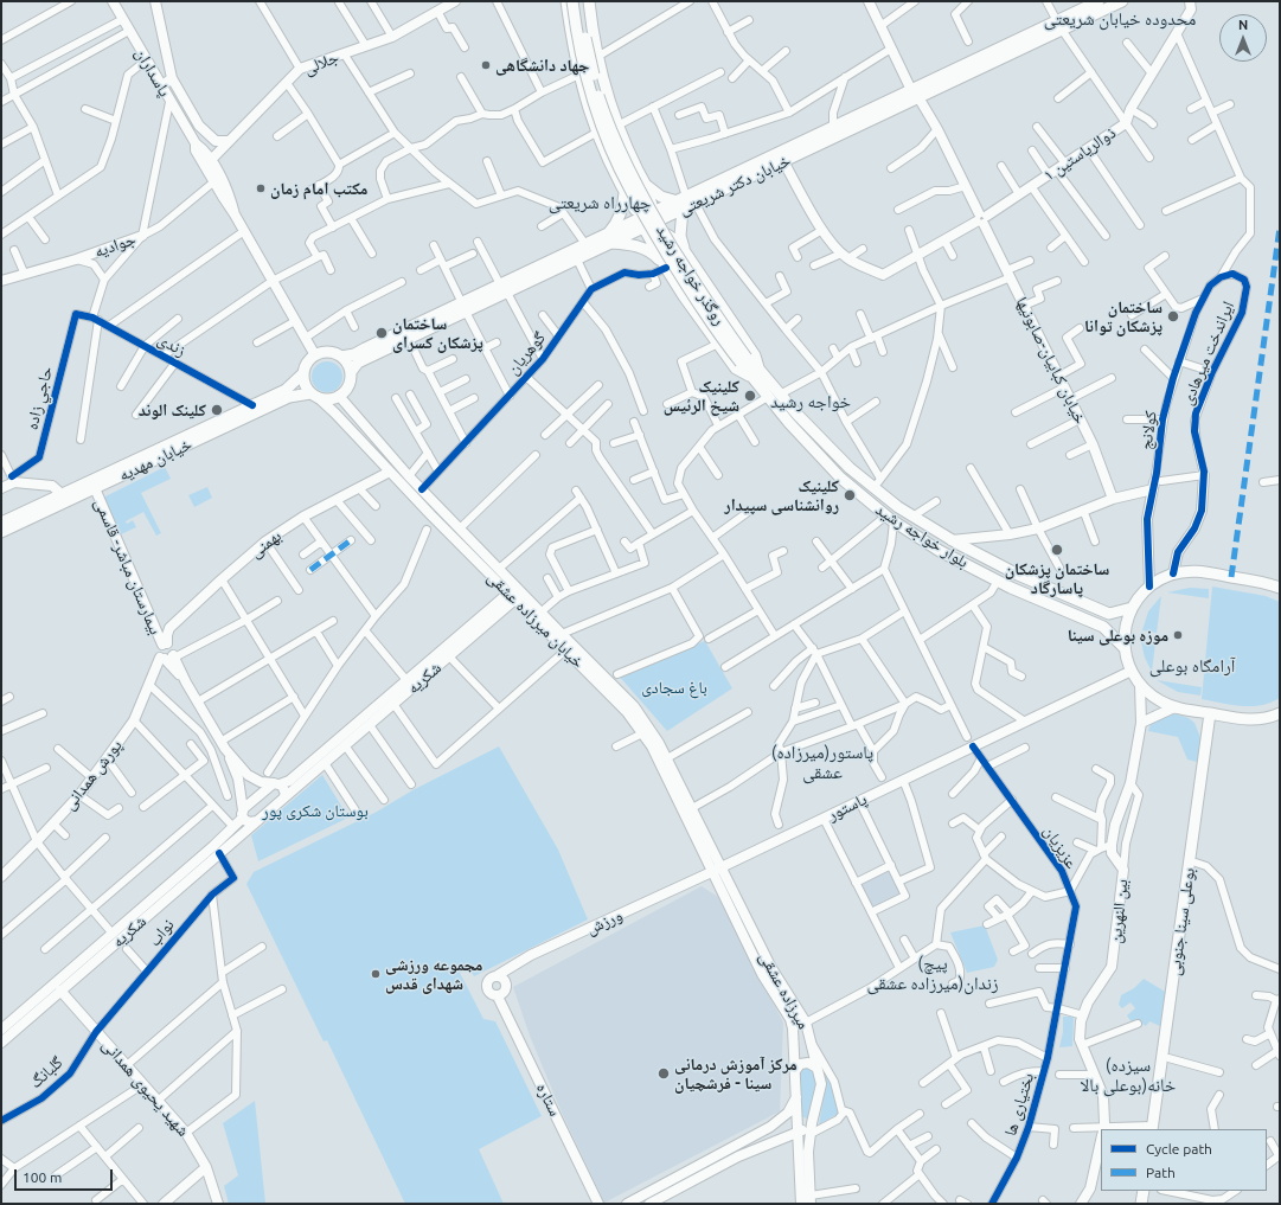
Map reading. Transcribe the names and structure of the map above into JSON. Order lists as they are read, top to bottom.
{
  "streets": {
    "main road": [
      "جلالی",
      "پاسداران",
      "ذوالریاستین ۱",
      "خیابان دکتر شریعتی",
      "جوادیه",
      "روگذر خواجه رشید",
      "خیابان کبابیان-صابونیها",
      "کولانج",
      "خیابان مهدیه",
      "بلوار خواجه رشید",
      "بهمنی",
      "بیمارستان مباشر- قاسمی",
      "خیابان میرزاده عشقی",
      "شکریه",
      "پورش همدانی",
      "پاستور",
      "بین النهرین",
      "ورزش",
      "بوعلی سینا جنوبی",
      "میرزاده عشقی",
      "شهید یحیوی همدانی",
      "ستاره"
    ],
    "street": [
      "زندی",
      "گوهریان",
      "ایراندخت میرهادی",
      "حاجي زاده",
      "عزیزیان",
      "نواب",
      "گلبانگ",
      "بختیاری ها"
    ]
  },
  "crossings": [
    ["جلالی", "پاسداران"],
    ["پاسداران", "خیابان دکتر شریعتی"],
    ["پاسداران", "جوادیه"],
    ["پاسداران", "خیابان مهدیه"],
    ["پاسداران", "خیابان میرزاده عشقی"],
    ["ذوالریاستین ۱", "خیابان کبابیان-صابونیها"],
    ["خیابان دکتر شریعتی", "خیابان کبابیان-صابونیها"],
    ["خیابان دکتر شریعتی", "خیابان مهدیه"],
    ["خیابان دکتر شریعتی", "خیابان میرزاده عشقی"],
    ["زندی", "حاجي زاده"],
    ["زندی", "خیابان مهدیه"],
    ["گوهریان", "خیابان میرزاده عشقی"],
    ["ایراندخت میرهادی", "کولانج"],
    ["خیابان مهدیه", "بیمارستان مباشر- قاسمی"],
    ["خیابان مهدیه", "خیابان میرزاده عشقی"],
    ["بهمنی", "بیمارستان مباشر- قاسمی"],
    ["بهمنی", "خیابان میرزاده عشقی"],
    ["بهمنی", "پورش همدانی"],
    ["خیابان میرزاده عشقی", "شکریه"],
    ["خیابان میرزاده عشقی", "پاستور"],
    ["خیابان میرزاده عشقی", "ورزش"],
    ["خیابان میرزاده عشقی", "میرزاده عشقی"],
    ["شکریه", "نواب"],
    ["شکریه", "شهید یحیوی همدانی"],
    ["پاستور", "عزیزیان"],
    ["پاستور", "ورزش"],
    ["پاستور", "میرزاده عشقی"],
    ["عزیزیان", "بختیاری ها"],
    ["ورزش", "میرزاده عشقی"],
    ["ورزش", "ستاره"],
    ["نواب", "گلبانگ"],
    ["نواب", "شهید یحیوی همدانی"],
    ["گلبانگ", "شهید یحیوی همدانی"]
  ],
  "districts": [
    "محدوده خیابان شریعتی",
    "چهارراه شریعتی",
    "خواجه رشید",
    "آرامگاه بوعلی",
    "(پاستور(میرزاده عشقی",
    "(پیچ زندان(میرزاده عشقی",
    "(سیزده خانه(بوعلی بالا"
  ],
  "parks": ["باغ سجادی", "بوستان شکری پور"],
  "places": [
    "جهاد دانشگاهی",
    "مکتب امام زمان",
    "ساختمان پزشکان توانا",
    "ساختمان پزشکان کسرای",
    "کلینیک شیخ الرئیس",
    "کلینک الوند",
    "کلینیک روانشناسی سپیدار",
    "ساختمان پزشکان پاسارگاد",
    "موزه بوعلی سینا",
    "مجموعه ورزشی شهدای قدس",
    "مرکز آموزش درمانی سینا - فرشچیان"
  ],
  "legend": ["Cycle path", "Path"],
  "scale_bar": "100 m",
  "north": "top"
}
